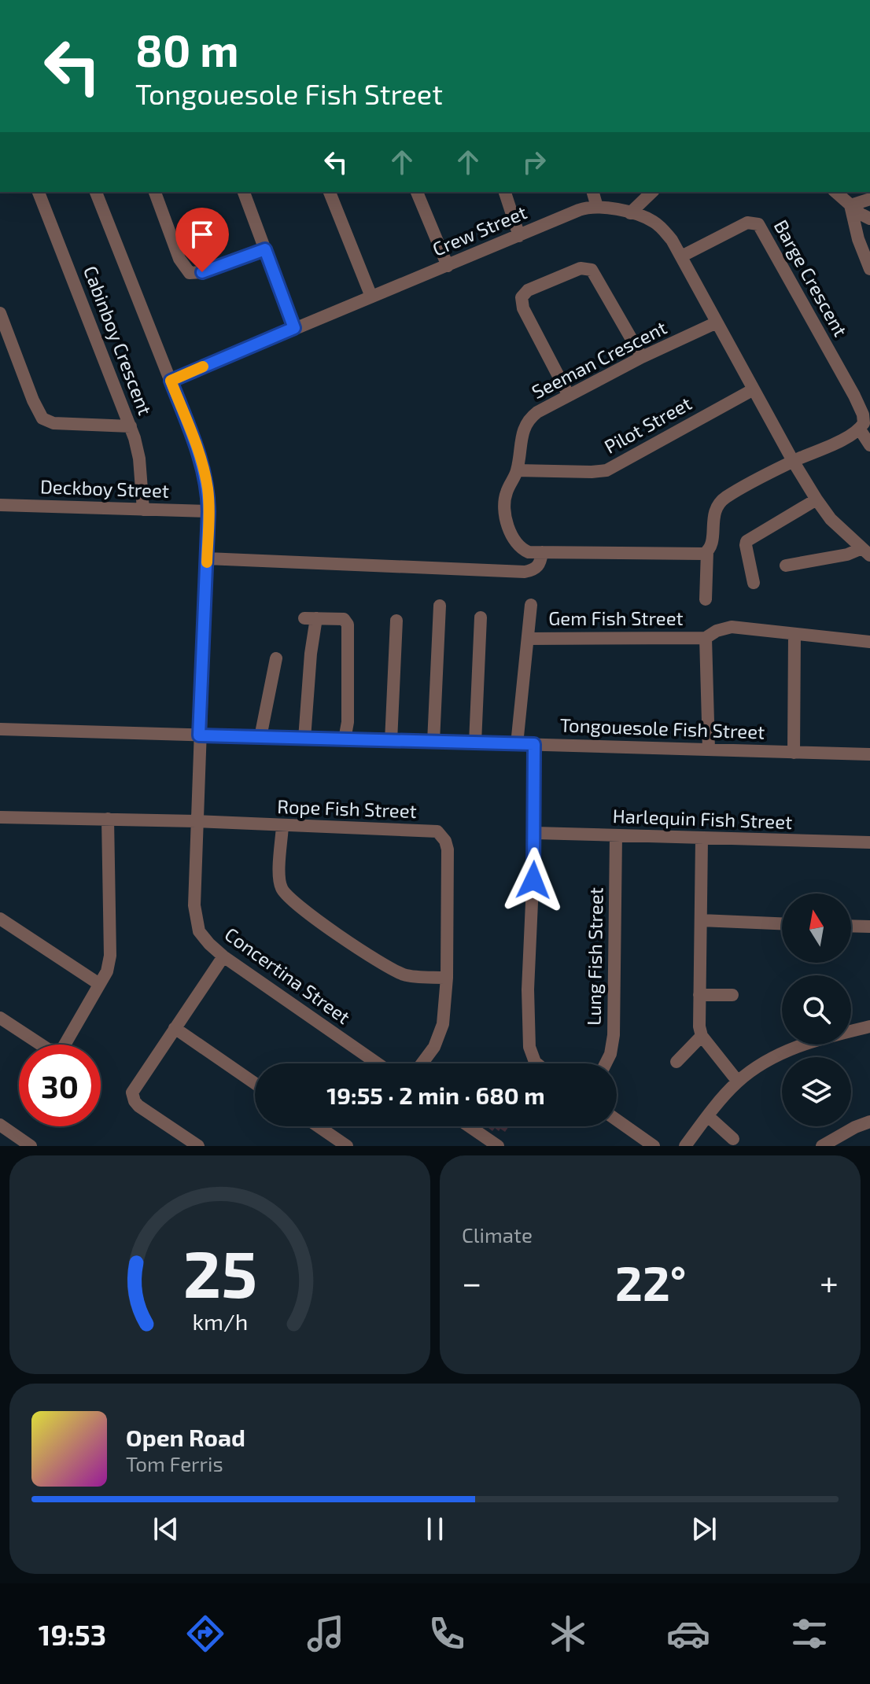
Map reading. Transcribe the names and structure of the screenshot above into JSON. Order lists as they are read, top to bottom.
{
  "streets": {
    "street": [
      "Crew Street",
      "Barge Crescent",
      "Cabinboy Crescent",
      "Seeman Crescent",
      "Pilot Street",
      "Deckboy Street",
      "Gem Fish Street",
      "Tongouesole Fish Street",
      "Rope Fish Street",
      "Harlequin Fish Street",
      "Lung Fish Street",
      "Concertina Street"
    ]
  },
  "crossings": [
    ["Crew Street", "Barge Crescent"],
    ["Crew Street", "Seeman Crescent"],
    ["Crew Street", "Pilot Street"],
    ["Crew Street", "Concertina Street"],
    ["Cabinboy Crescent", "Deckboy Street"],
    ["Seeman Crescent", "Pilot Street"],
    ["Deckboy Street", "Concertina Street"],
    ["Gem Fish Street", "Tongouesole Fish Street"],
    ["Tongouesole Fish Street", "Concertina Street"],
    ["Rope Fish Street", "Concertina Street"],
    ["Harlequin Fish Street", "Lung Fish Street"]
  ],
  "north": "top",
  "page": {
    "turn": ["80 m", "Tongouesole Fish Street"],
    "limit": "30",
    "trip": "19:55 · 2 min · 680 m",
    "tile": "Climate",
    "heat": ["−", "22°", "+"],
    "song": ["Open Road", "Tom Ferris"],
    "tabs": "19:53",
    "gauge": ["25", "km/h"]
  }
}
